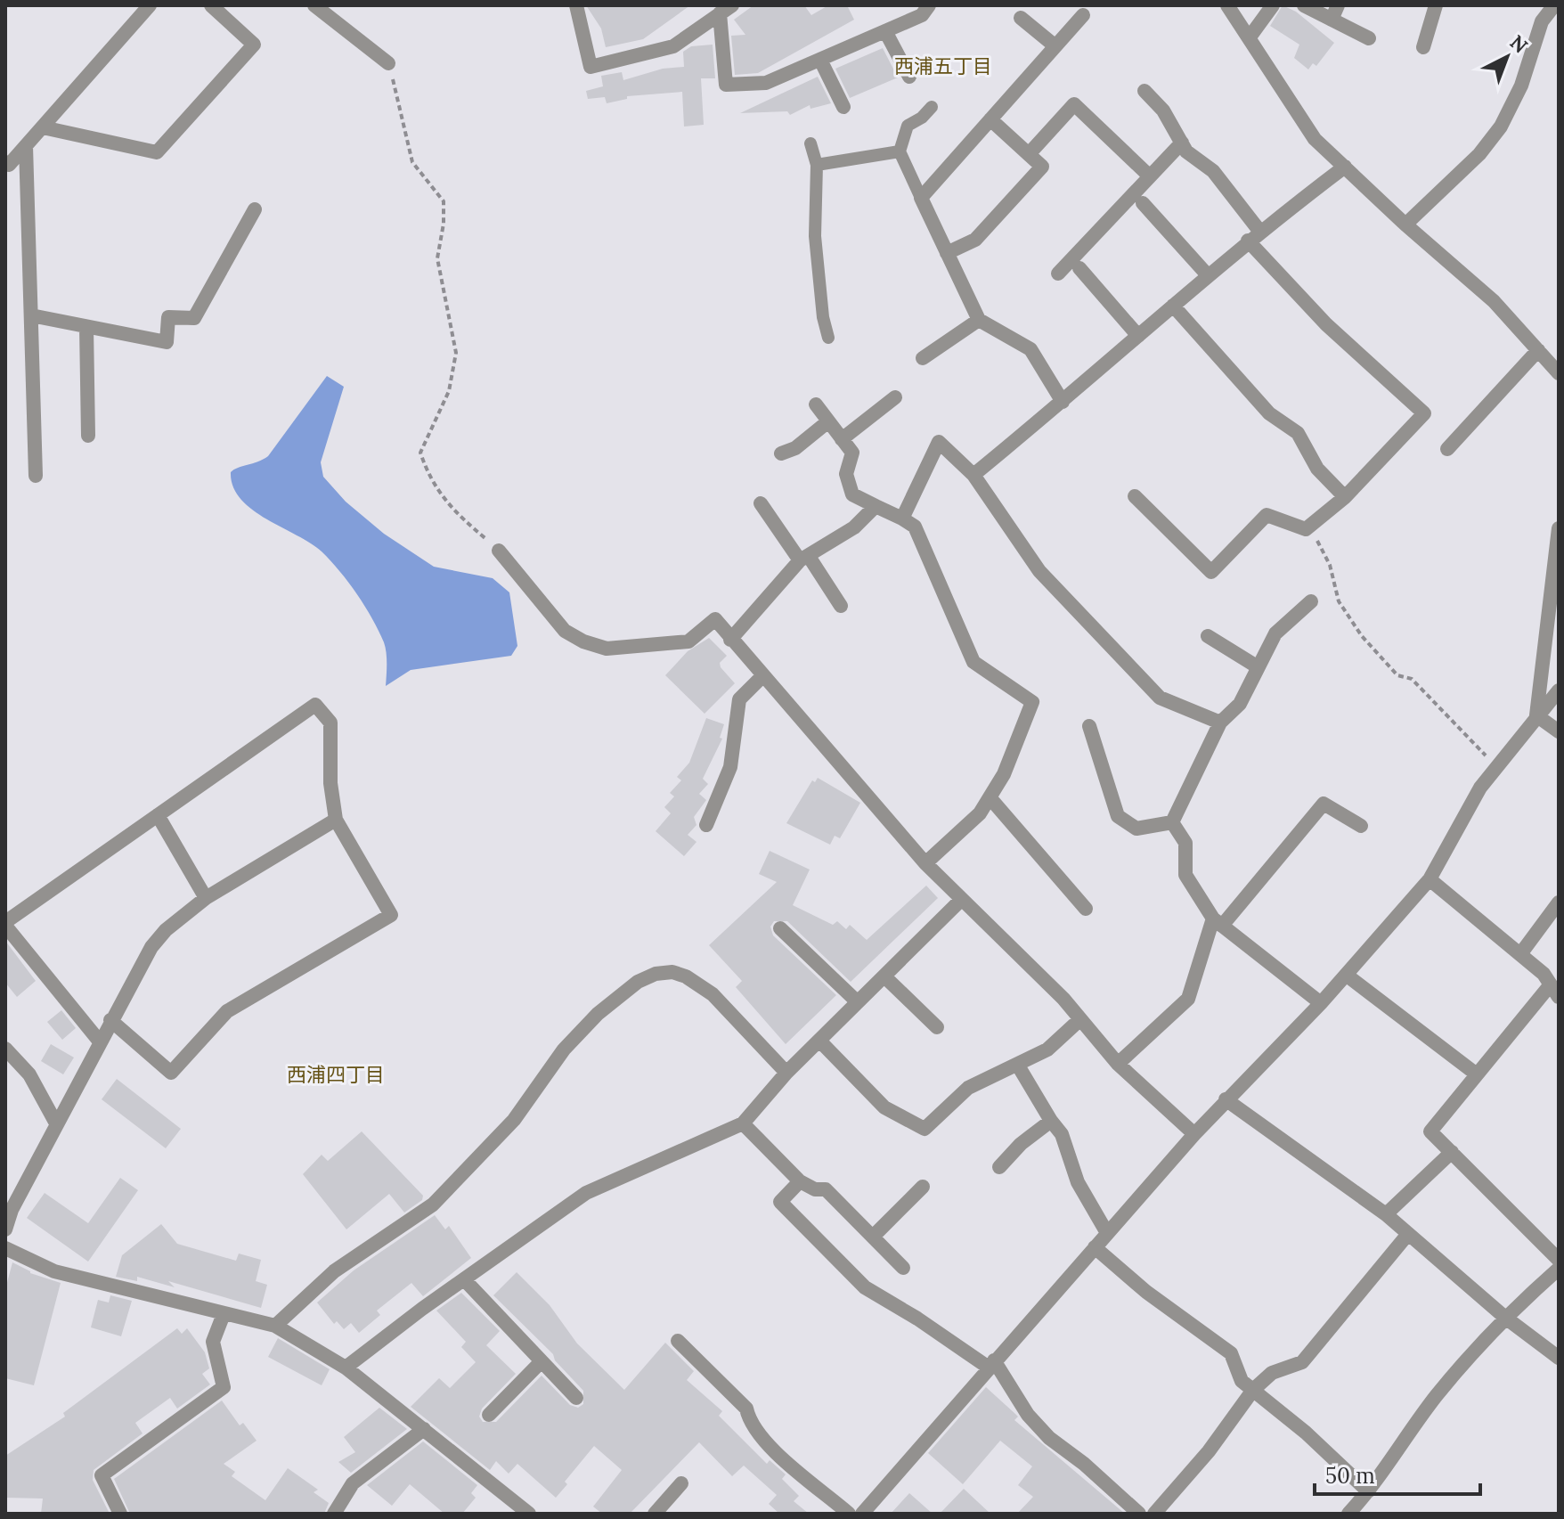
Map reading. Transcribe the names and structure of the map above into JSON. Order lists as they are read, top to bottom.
{
  "districts": ["西浦五丁目", "西浦四丁目"],
  "scale_bar": "50 m",
  "north": "top right"
}
